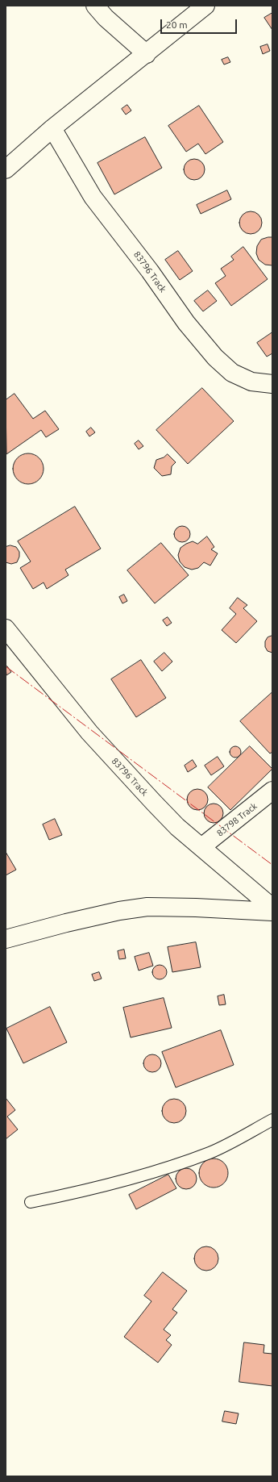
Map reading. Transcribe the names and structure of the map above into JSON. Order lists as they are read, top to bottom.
{
  "streets": {
    "street": ["83796 Track", "83798 Track"]
  },
  "crossings": [
    ["83796 Track", "83798 Track"]
  ],
  "scale_bar": "20 m"
}
